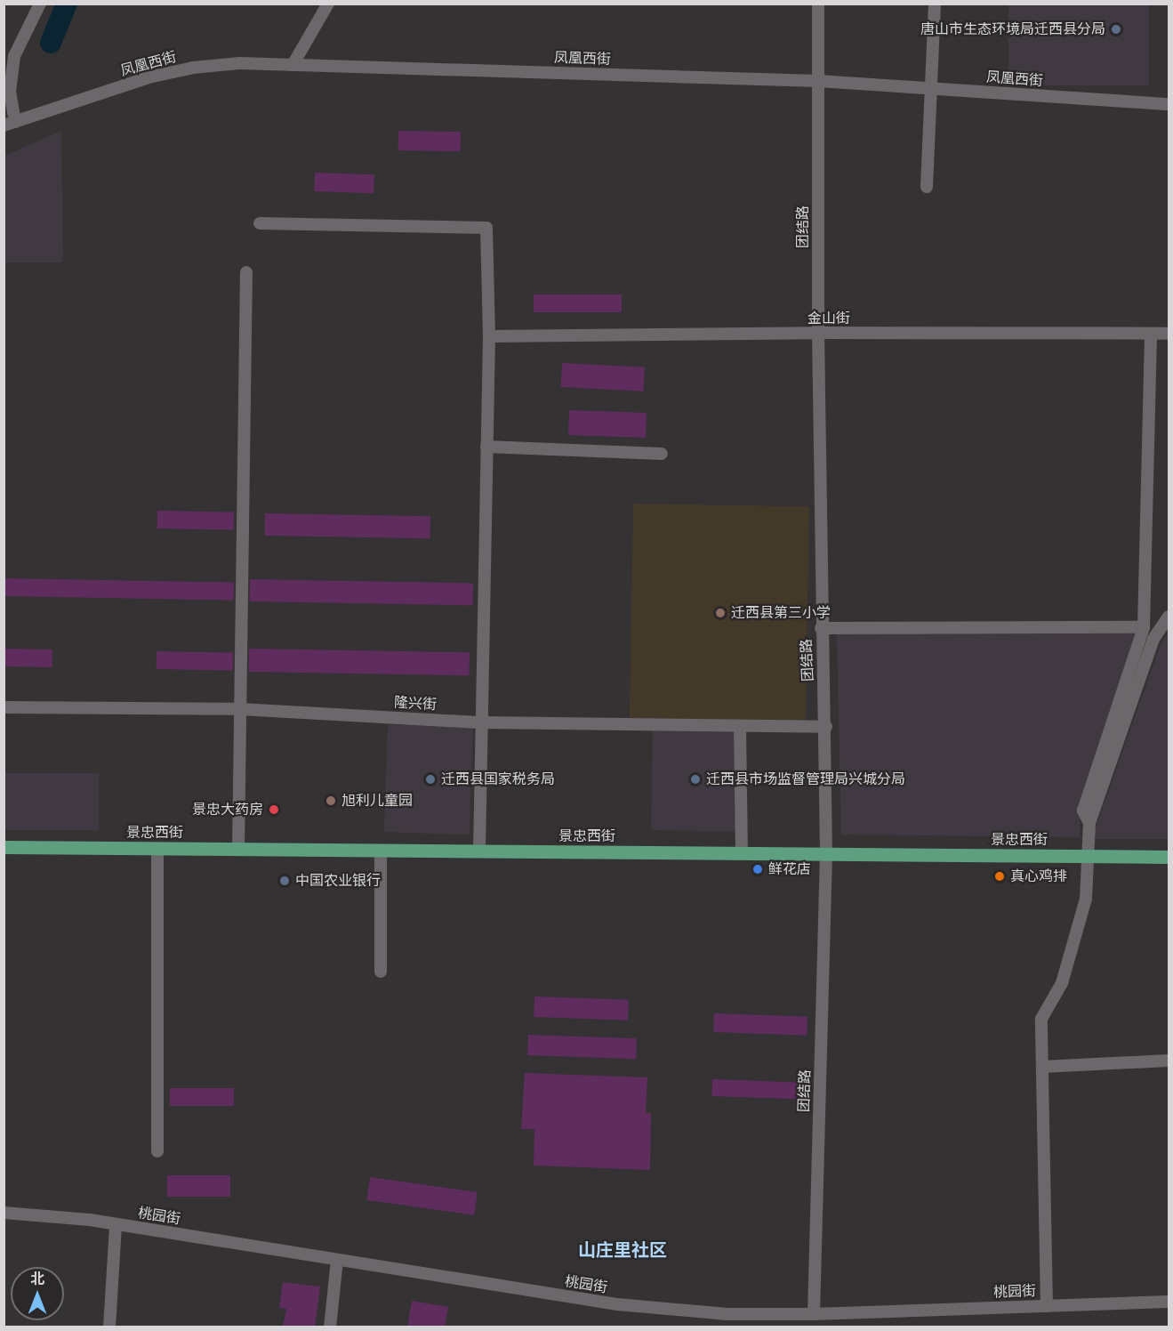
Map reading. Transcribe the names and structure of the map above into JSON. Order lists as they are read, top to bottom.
{
  "streets": {
    "main road": ["景忠西街"],
    "street": [
      "凤凰西街",
      "团结路",
      "金山街",
      "隆兴街",
      "桃园街"
    ]
  },
  "crossings": [
    ["凤凰西街", "团结路"],
    ["团结路", "金山街"],
    ["团结路", "隆兴街"],
    ["团结路", "景忠西街"],
    ["团结路", "桃园街"]
  ],
  "districts": ["山庄里社区"],
  "places": [
    "唐山市生态环境局迁西县分局",
    "迁西县第三小学",
    "迁西县国家税务局",
    "迁西县市场监督管理局兴城分局",
    "旭利儿童园",
    "景忠大药房",
    "鲜花店",
    "真心鸡排",
    "中国农业银行"
  ],
  "north": "top"
}
